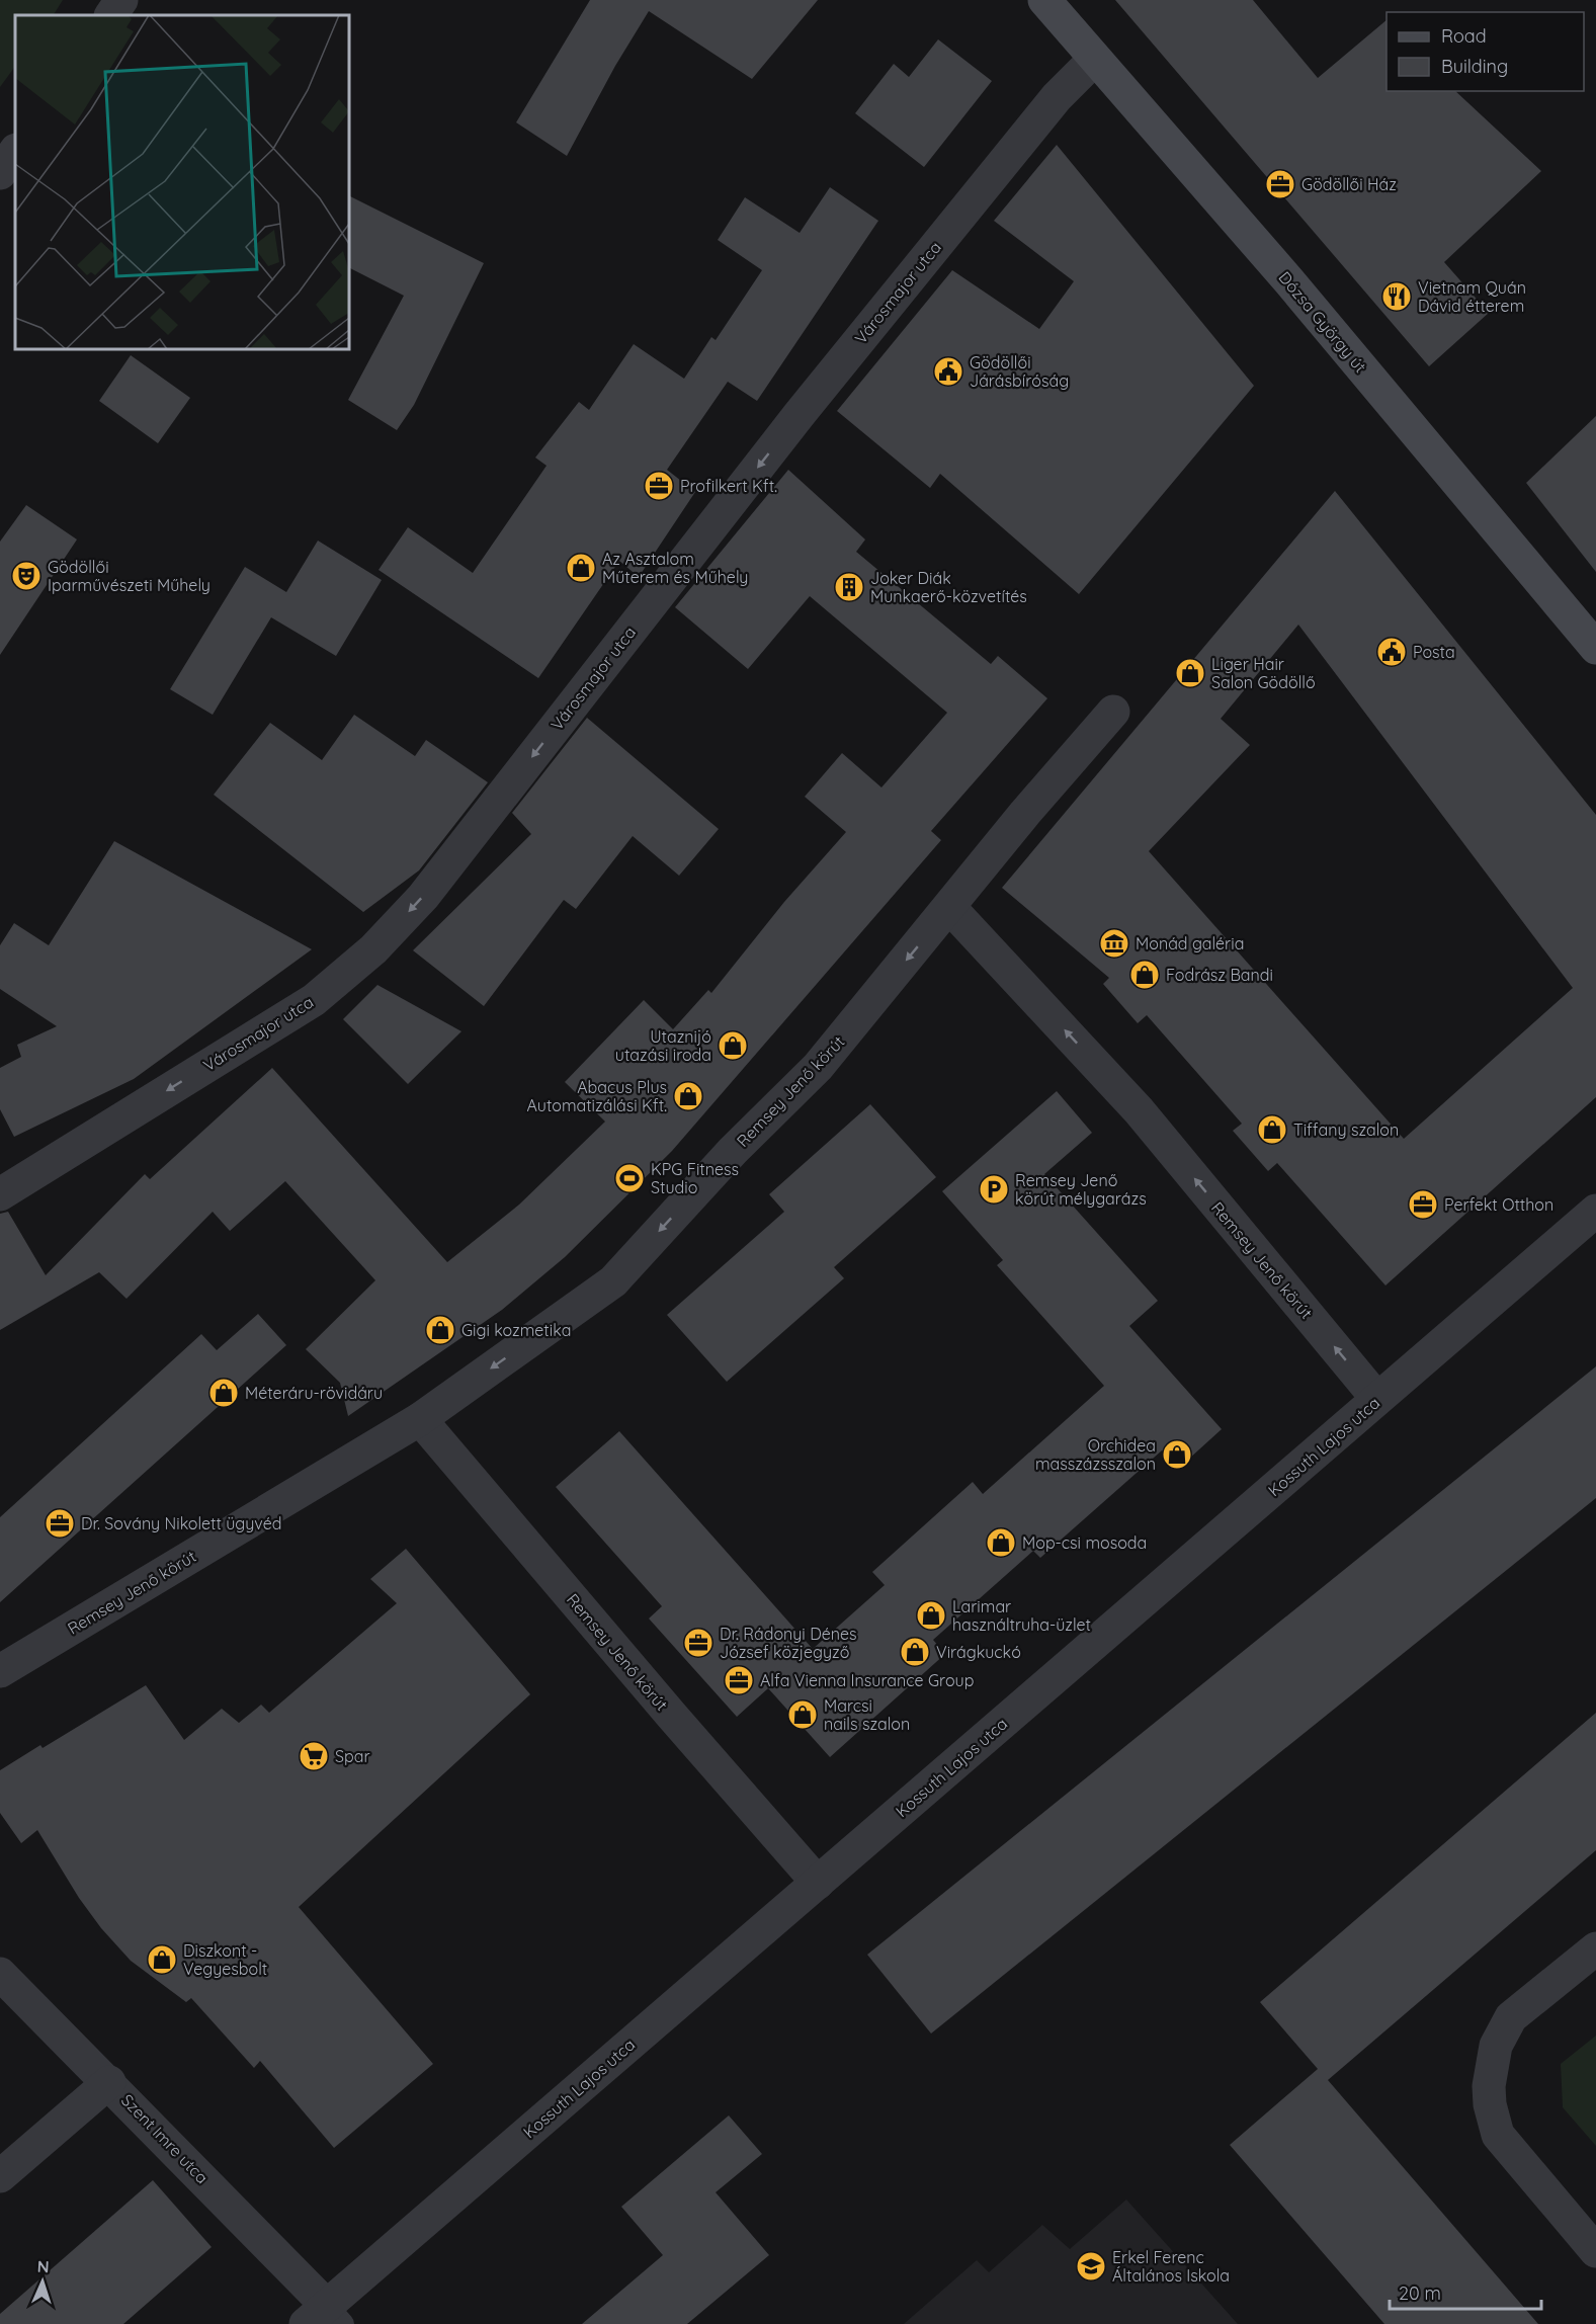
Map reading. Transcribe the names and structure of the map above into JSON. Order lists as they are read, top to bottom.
{
  "streets": {
    "main road": ["Dózsa György út"],
    "street": [
      "Városmajor utca",
      "Remsey Jenő körút",
      "Kossuth Lajos utca",
      "Szent Imre utca"
    ]
  },
  "crossings": [
    ["Városmajor utca", "Dózsa György út"],
    ["Remsey Jenő körút", "Kossuth Lajos utca"],
    ["Kossuth Lajos utca", "Szent Imre utca"]
  ],
  "one_way": ["Városmajor utca"],
  "places": {
    "office": [
      "Gödöllői Ház",
      "Profilkert Kft.",
      "Perfekt Otthon",
      "Dr. Sovány Nikolett ügyvéd",
      "Dr. Rádonyi Dénes József közjegyző",
      "Alfa Vienna Insurance Group"
    ],
    "restaurant": ["Vietnam Quán Dávid étterem"],
    "public building": ["Gödöllői Járásbíróság", "Posta"],
    "shop": [
      "Az Asztalom Műterem és Műhely",
      "Liger Hair Salon Gödöllő",
      "Fodrász Bandi",
      "Utaznijó utazási iroda",
      "Abacus Plus Automatizálási Kft.",
      "Tiffany szalon",
      "Gigi kozmetika",
      "Méteráru-rövidáru",
      "Orchidea masszázsszalon",
      "Mop-csi mosoda",
      "Larimar használtruha-üzlet",
      "Virágkuckó",
      "Marcsi nails szalon",
      "Diszkont - Vegyesbolt"
    ],
    "theatre": ["Gödöllői Iparművészeti Műhely"],
    "building": ["Joker Diák Munkaerő-közvetítés"],
    "museum": ["Monád galéria"],
    "sports": ["KPG Fitness Studio"],
    "parking": ["Remsey Jenő körút mélygarázs"],
    "supermarket": ["Spar"],
    "school or university": ["Erkel Ferenc Általános Iskola"]
  },
  "legend": ["Road", "Building"],
  "scale_bar": "20 m",
  "north": "top"
}
